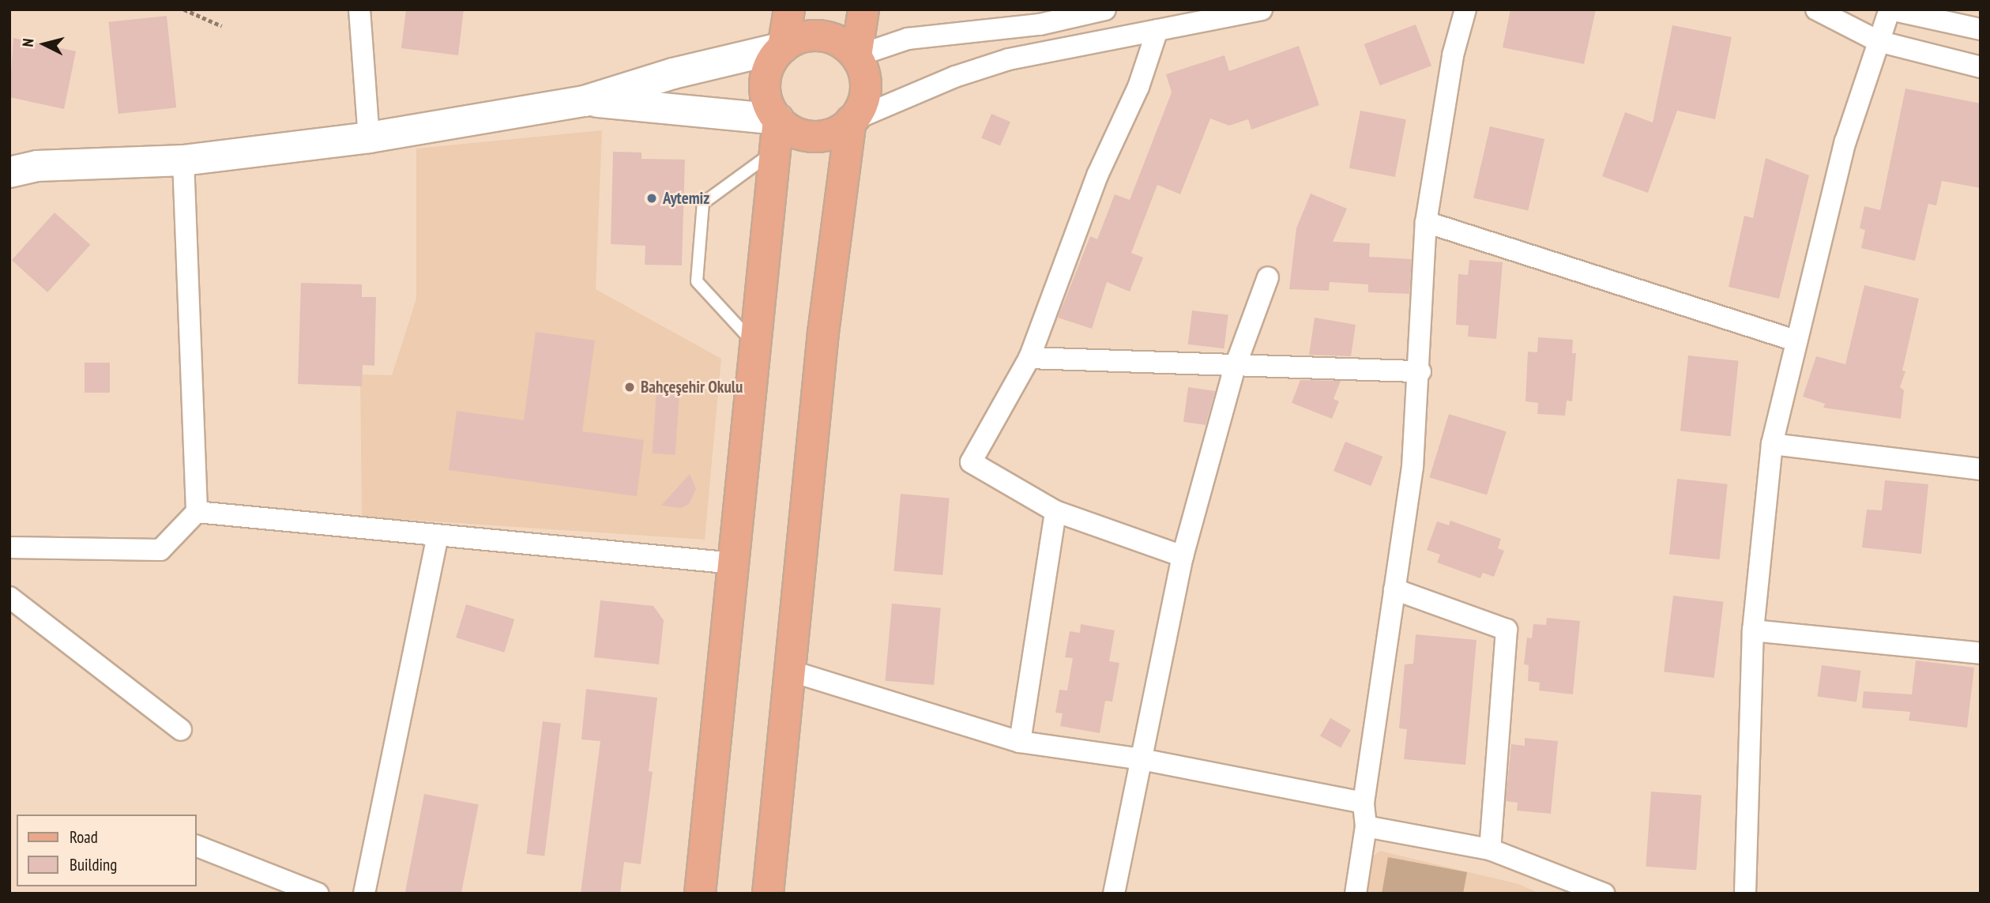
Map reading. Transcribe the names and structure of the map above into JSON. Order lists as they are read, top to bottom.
{
  "places": ["Aytemiz", "Bahçeşehir Okulu"],
  "legend": ["Road", "Building"],
  "north": "left"
}
